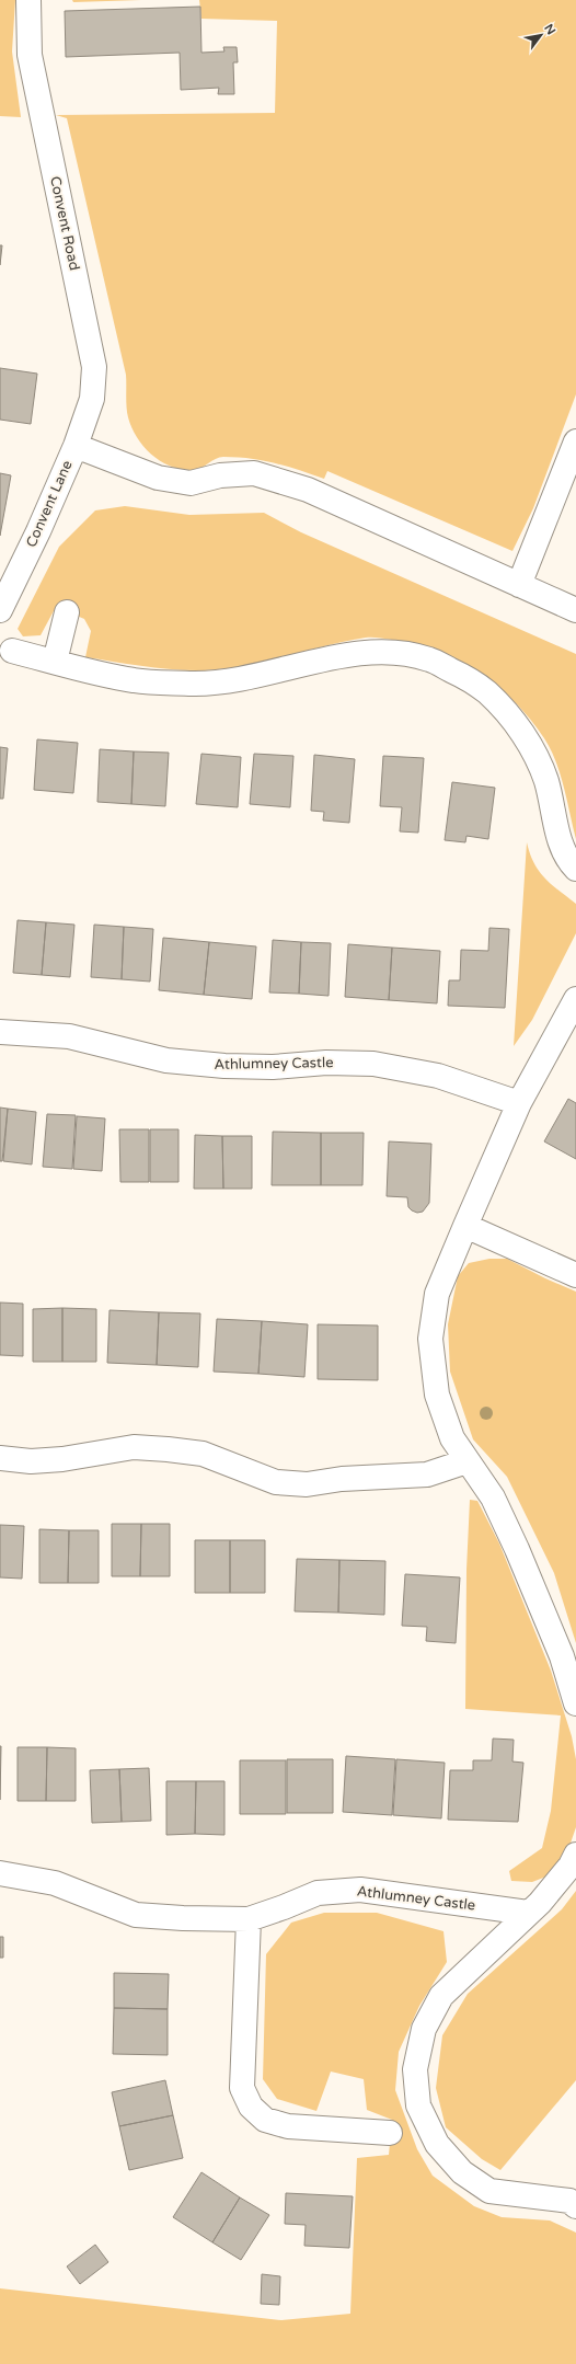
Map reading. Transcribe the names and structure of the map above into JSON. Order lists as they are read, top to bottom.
{
  "streets": {
    "street": ["Convent Road", "Convent Lane", "Athlumney Castle"]
  },
  "crossings": [
    ["Convent Road", "Convent Lane"]
  ],
  "north": "top right"
}
